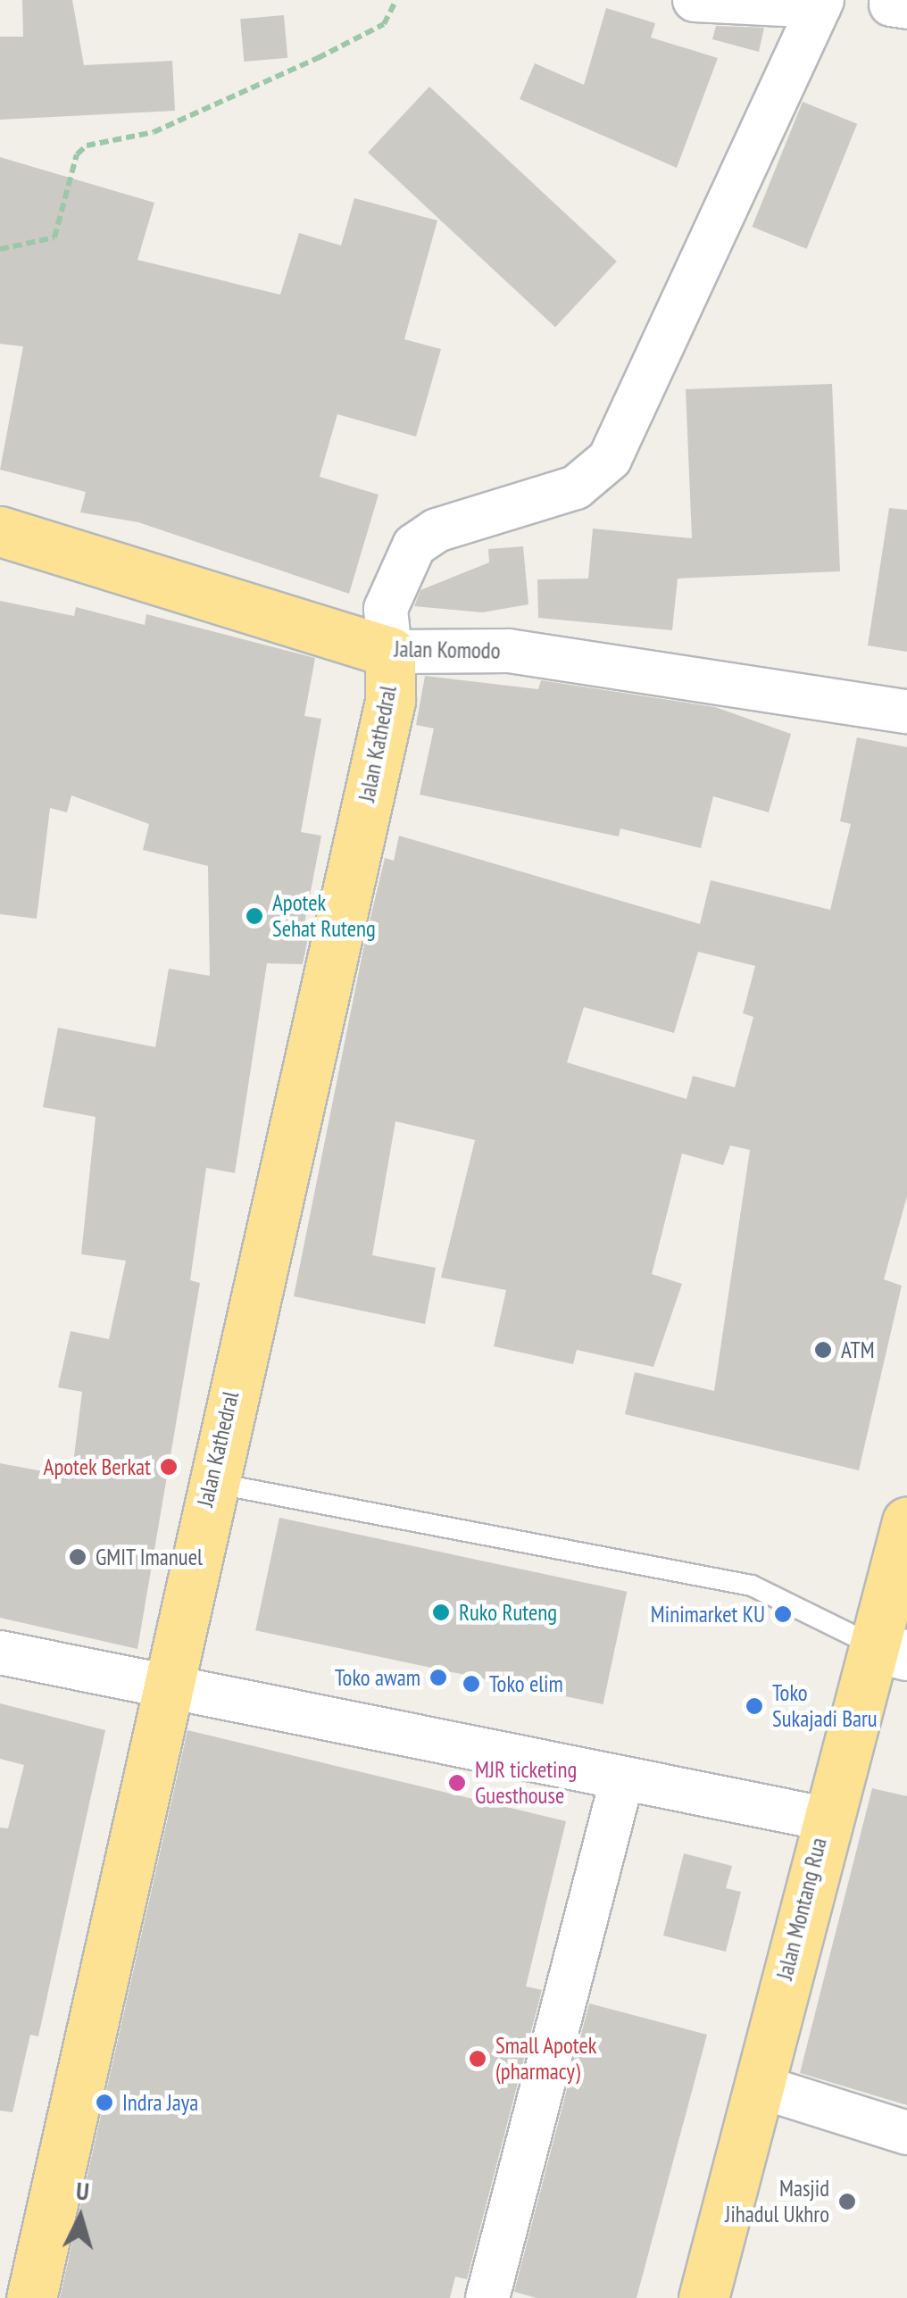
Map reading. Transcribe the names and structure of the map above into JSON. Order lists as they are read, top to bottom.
{
  "streets": {
    "highway": ["Jalan Komodo", "Jalan Kathedral", "Jalan Montang Rua"]
  },
  "crossings": [
    ["Jalan Komodo", "Jalan Kathedral"]
  ],
  "places": [
    "Apotek Sehat Ruteng",
    "ATM",
    "Apotek Berkat",
    "GMIT Imanuel",
    "Ruko Ruteng",
    "Minimarket KU",
    "Toko awam",
    "Toko elim",
    "Toko Sukajadi Baru",
    "MJR ticketing Guesthouse",
    "Small Apotek (pharmacy)",
    "Indra Jaya",
    "Masjid Jihadul Ukhro"
  ],
  "north": "top"
}
